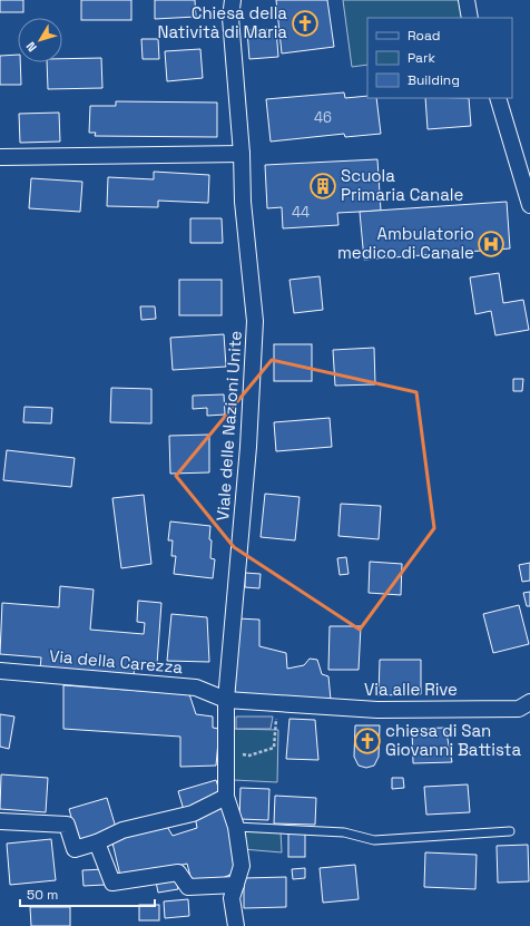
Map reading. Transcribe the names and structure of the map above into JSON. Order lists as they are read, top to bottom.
{
  "streets": {
    "street": ["Viale delle Nazioni Unite", "Via della Carezza", "Via alle Rive"]
  },
  "crossings": [
    ["Viale delle Nazioni Unite", "Via della Carezza"],
    ["Via della Carezza", "Via alle Rive"]
  ],
  "places": {
    "church": ["Chiesa della Natività di Maria", "chiesa di San Giovanni Battista"],
    "building": ["Scuola Primaria Canale"],
    "hospital": ["Ambulatorio medico di Canale"]
  },
  "house_numbers": ["46", "44"],
  "legend": ["Road", "Park", "Building"],
  "scale_bar": "50 m",
  "north": "bottom left"
}
